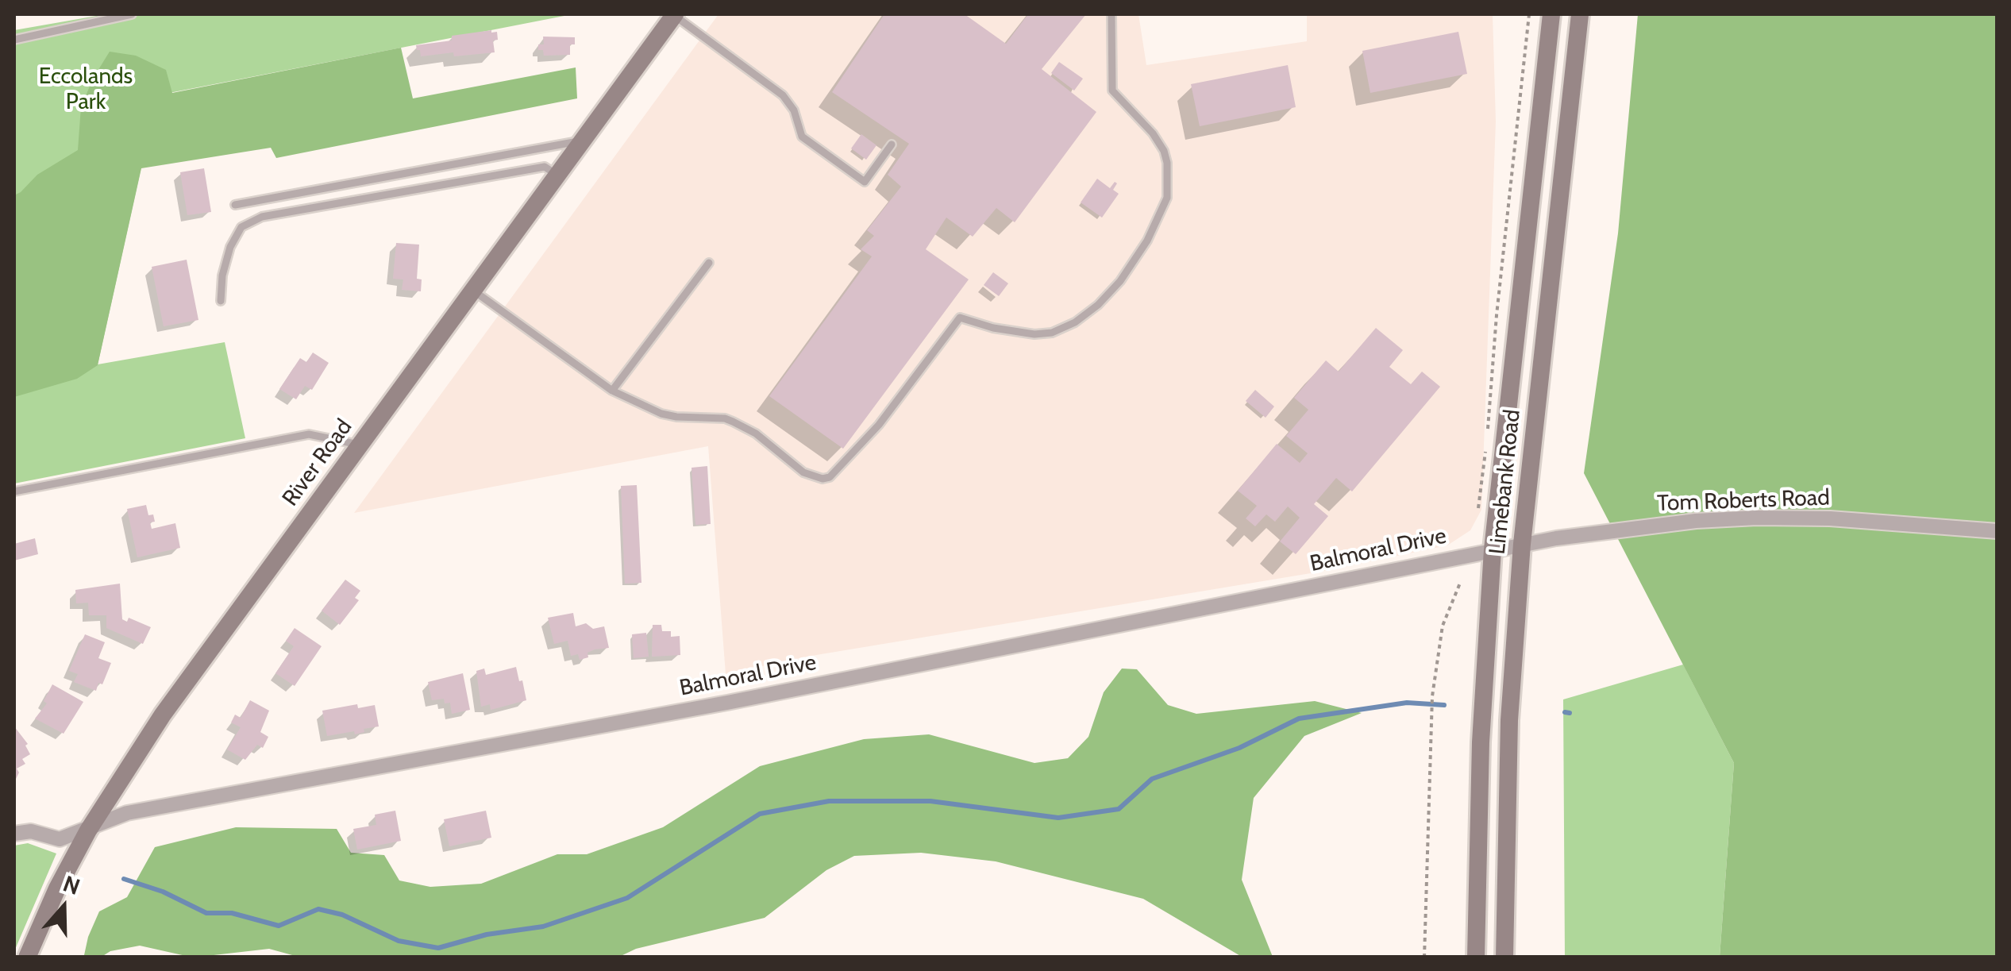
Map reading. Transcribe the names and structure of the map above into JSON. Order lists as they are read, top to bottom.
{
  "streets": {
    "main road": ["River Road", "Limebank Road"],
    "street": ["Tom Roberts Road", "Balmoral Drive"]
  },
  "crossings": [
    ["River Road", "Balmoral Drive"],
    ["Limebank Road", "Tom Roberts Road"],
    ["Limebank Road", "Balmoral Drive"],
    ["Tom Roberts Road", "Balmoral Drive"]
  ],
  "parks": ["Eccolands Park"],
  "north": "top"
}
